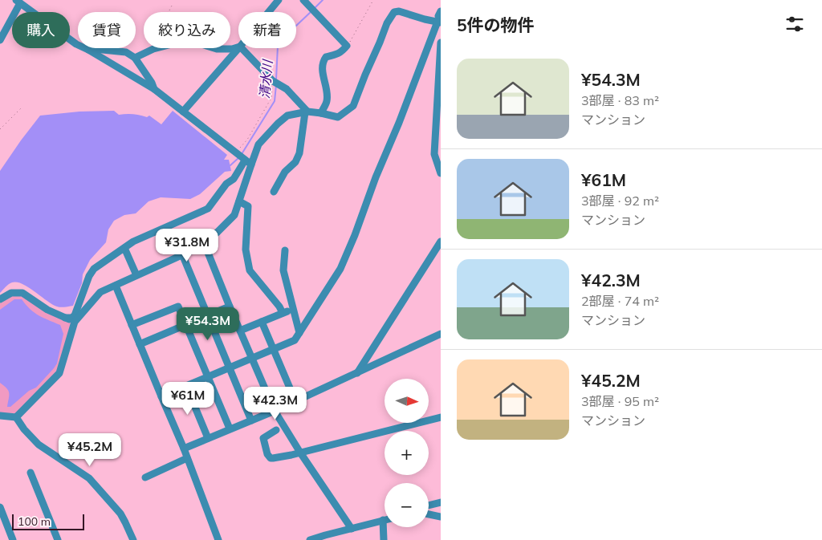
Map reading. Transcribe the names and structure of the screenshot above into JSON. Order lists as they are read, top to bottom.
{
  "water": ["清水川"],
  "scale_bar": "100 m",
  "north": "right",
  "page": {
    "heading": "5件の物件",
    "chip": [
      "購入",
      "賃貸",
      "絞り込み",
      "新着"
    ],
    "list": [
      {
        "name": "¥54.3M",
        "note": "3部屋 · 83 m² · マンション"
      },
      {
        "name": "¥61M",
        "note": "3部屋 · 92 m² · マンション"
      },
      {
        "name": "¥42.3M",
        "note": "2部屋 · 74 m² · マンション"
      },
      {
        "name": "¥45.2M",
        "note": "3部屋 · 95 m² · マンション"
      }
    ],
    "price": [
      "¥31.8M",
      "¥54.3M",
      "¥61M",
      "¥42.3M",
      "¥45.2M"
    ],
    "map_buttons": ["+", "−"],
    "scale": "100 m"
  }
}
